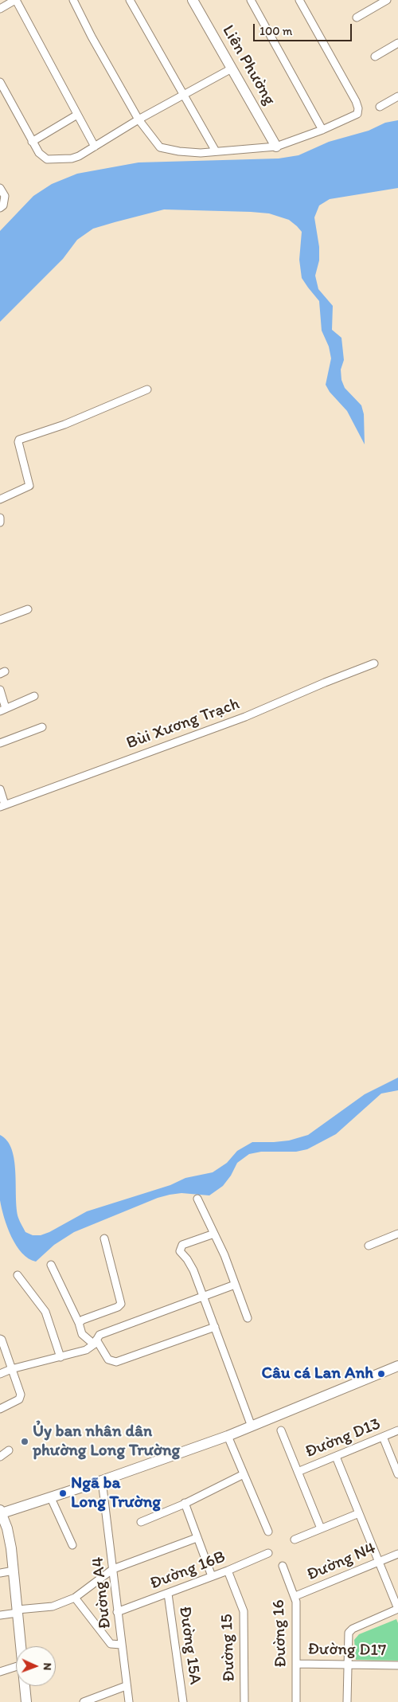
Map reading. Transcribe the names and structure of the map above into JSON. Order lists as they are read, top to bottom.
{
  "streets": {
    "main road": ["Liên Phường"],
    "street": [
      "Bùi Xương Trạch",
      "Đường D13",
      "Đường N4",
      "Đường 16B",
      "Đường A4",
      "Đường 16",
      "Đường 15A",
      "Đường 15",
      "Đường D17"
    ]
  },
  "crossings": [
    ["Đường N4", "Đường 16"],
    ["Đường 16B", "Đường A4"],
    ["Đường 16B", "Đường 15A"],
    ["Đường 16B", "Đường 15"],
    ["Đường 16", "Đường D17"]
  ],
  "places": ["Câu cá Lan Anh", "Ủy ban nhân dân phường Long Trường", "Ngã ba Long Trường"],
  "scale_bar": "100 m",
  "north": "right"
}
